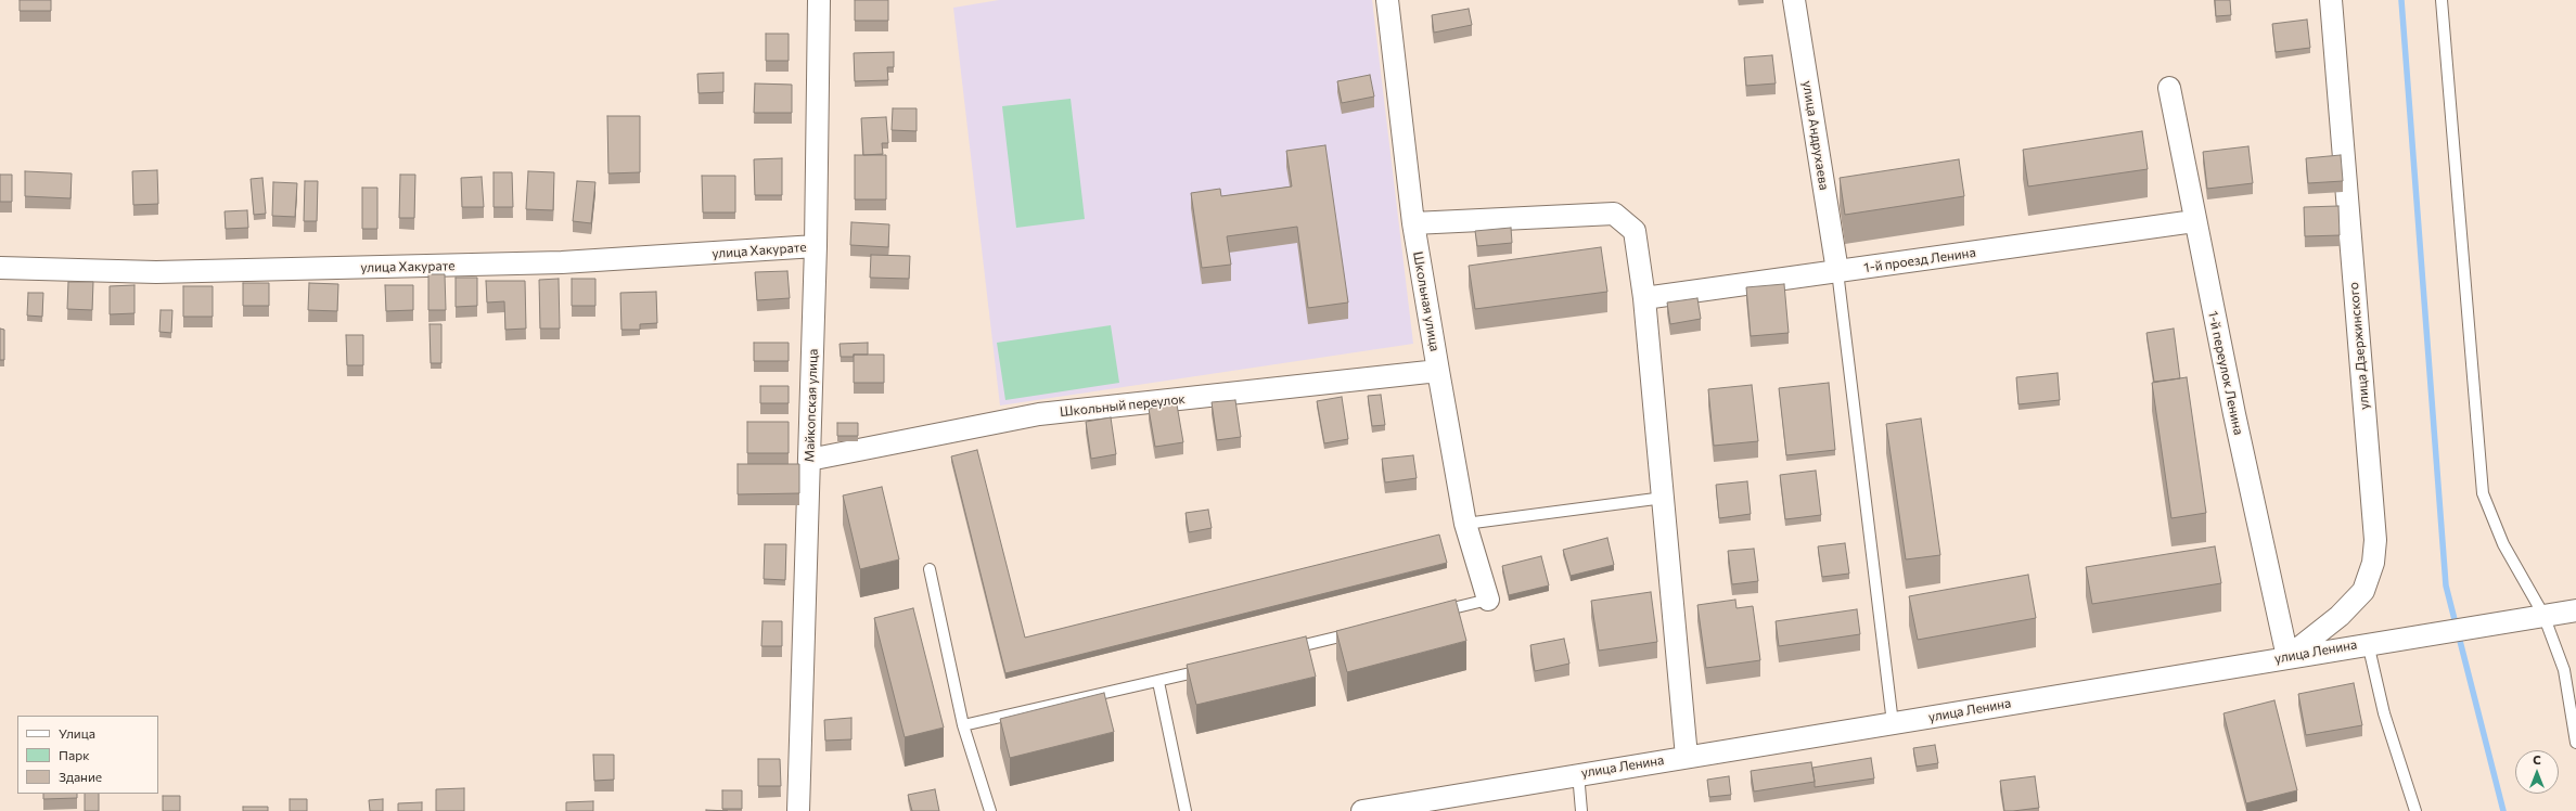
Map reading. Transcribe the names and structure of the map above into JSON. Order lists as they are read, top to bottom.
{
  "streets": {
    "street": [
      "улица Андрухаева",
      "улица Хакурате",
      "1-й проезд Ленина",
      "Школьная улица",
      "улица Дзержинского",
      "1-й переулок Ленина",
      "Майкопская улица",
      "Школьный переулок",
      "улица Ленина"
    ]
  },
  "crossings": [
    ["улица Андрухаева", "1-й проезд Ленина"],
    ["улица Хакурате", "Майкопская улица"],
    ["1-й проезд Ленина", "1-й переулок Ленина"],
    ["Школьная улица", "Школьный переулок"],
    ["улица Дзержинского", "1-й переулок Ленина"],
    ["улица Дзержинского", "улица Ленина"],
    ["1-й переулок Ленина", "улица Ленина"],
    ["Майкопская улица", "Школьный переулок"]
  ],
  "legend": ["Улица", "Парк", "Здание"],
  "north": "top"
}
